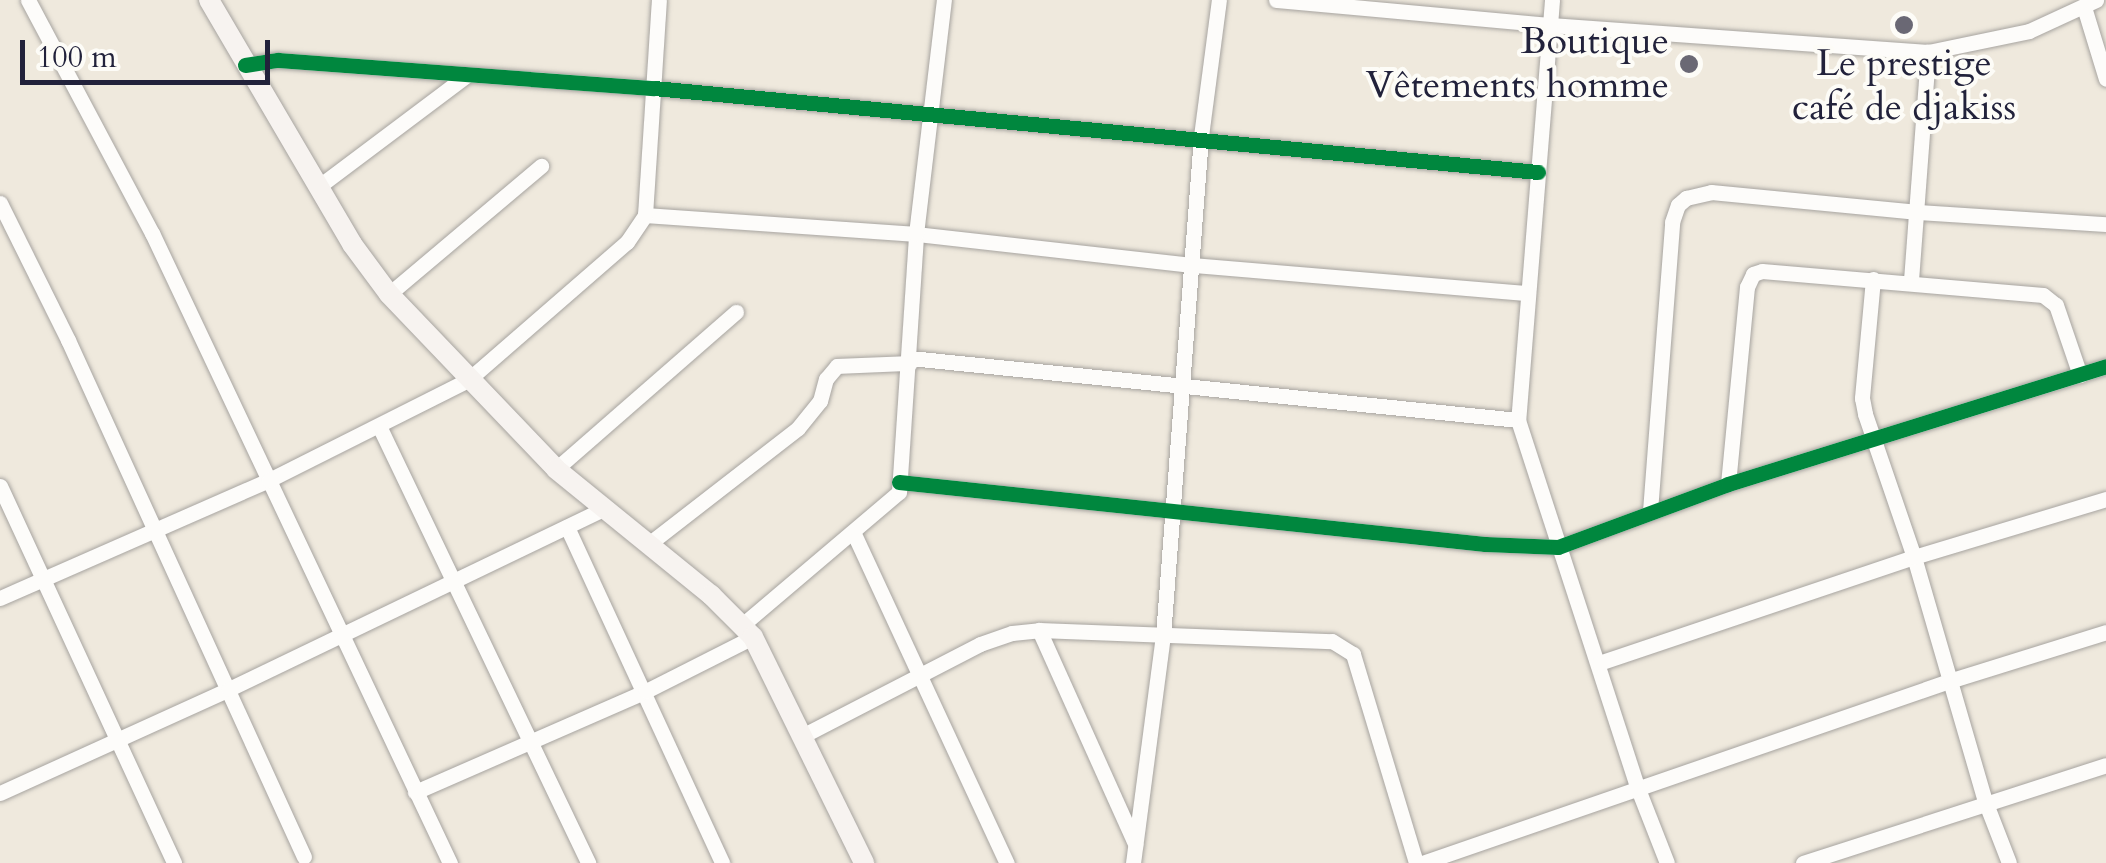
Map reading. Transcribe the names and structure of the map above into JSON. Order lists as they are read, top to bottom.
{
  "places": ["Le prestige café de djakiss", "Boutique Vêtements homme"],
  "scale_bar": "100 m"
}
